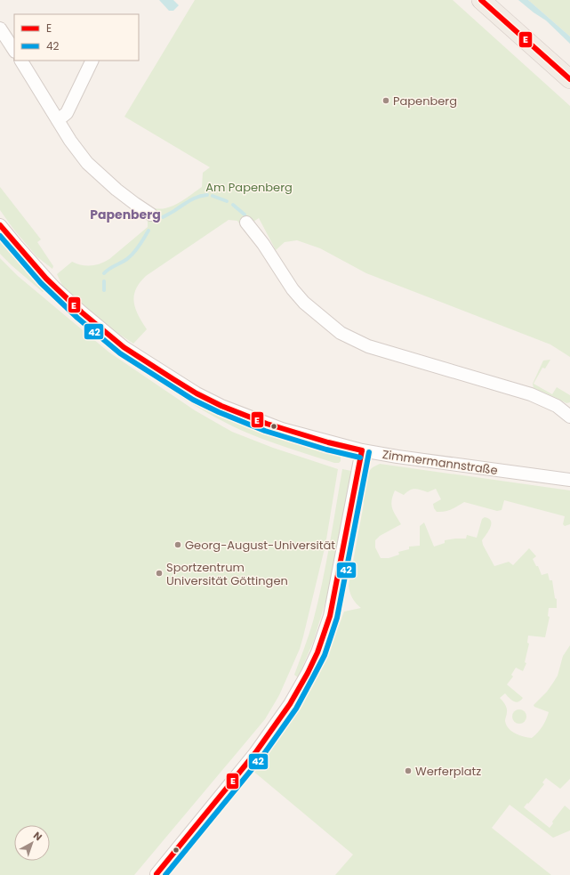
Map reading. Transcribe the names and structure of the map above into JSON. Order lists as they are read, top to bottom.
{
  "streets": {
    "street": ["Zimmermannstraße"]
  },
  "districts": ["Papenberg"],
  "parks": ["Am Papenberg"],
  "places": [
    "Papenberg",
    "Georg-August-Universität",
    "Sportzentrum Universität Göttingen",
    "Werferplatz"
  ],
  "lines": ["transit line E", "transit line 42"],
  "legend": ["E", "42"],
  "north": "top right"
}
